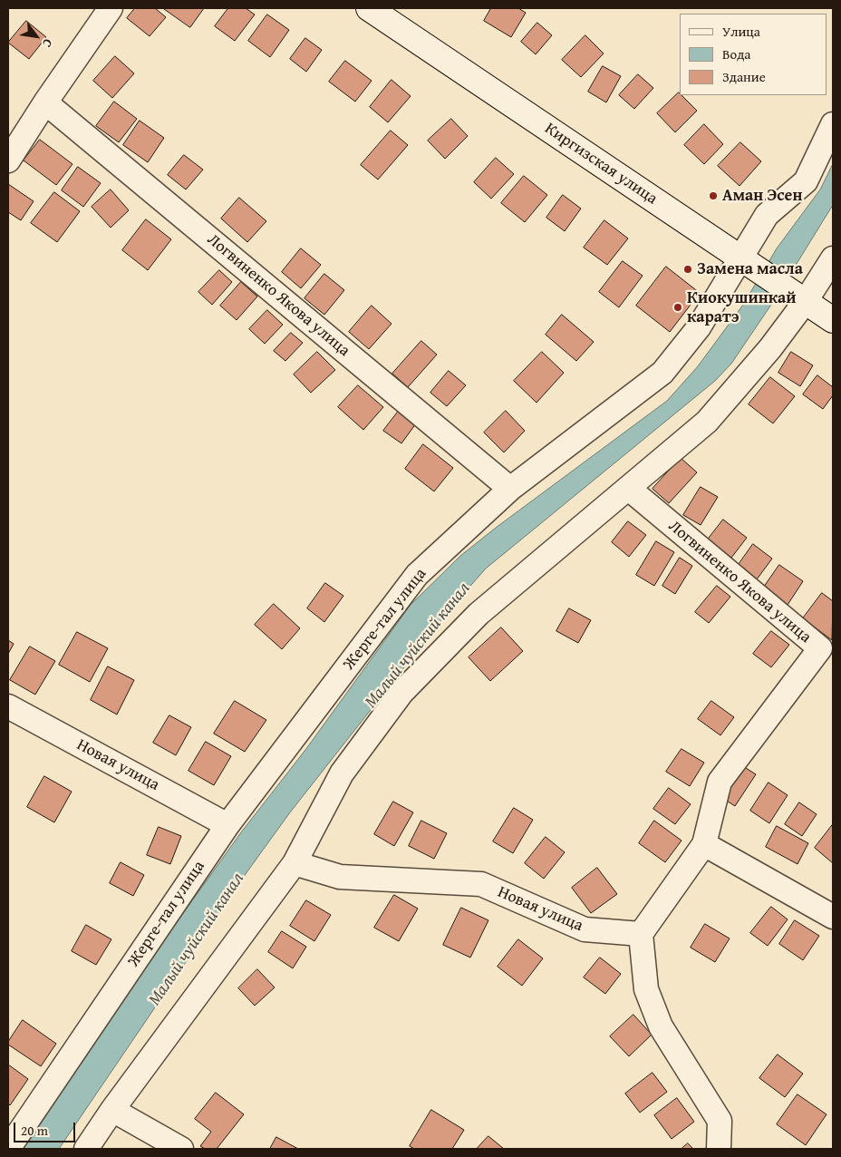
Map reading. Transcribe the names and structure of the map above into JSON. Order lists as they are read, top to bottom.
{
  "streets": {
    "main road": ["Киргизская улица"],
    "street": ["Логвиненко Якова улица", "Жерге-тал улица", "Новая улица"]
  },
  "crossings": [
    ["Киргизская улица", "Жерге-тал улица"],
    ["Логвиненко Якова улица", "Жерге-тал улица"],
    ["Жерге-тал улица", "Новая улица"]
  ],
  "water": ["Малый чуйский канал"],
  "places": ["Аман Эсен", "Замена масла", "Киокушинкай каратэ"],
  "legend": ["Улица", "Вода", "Здание"],
  "scale_bar": "20 m",
  "north": "bottom right"
}
